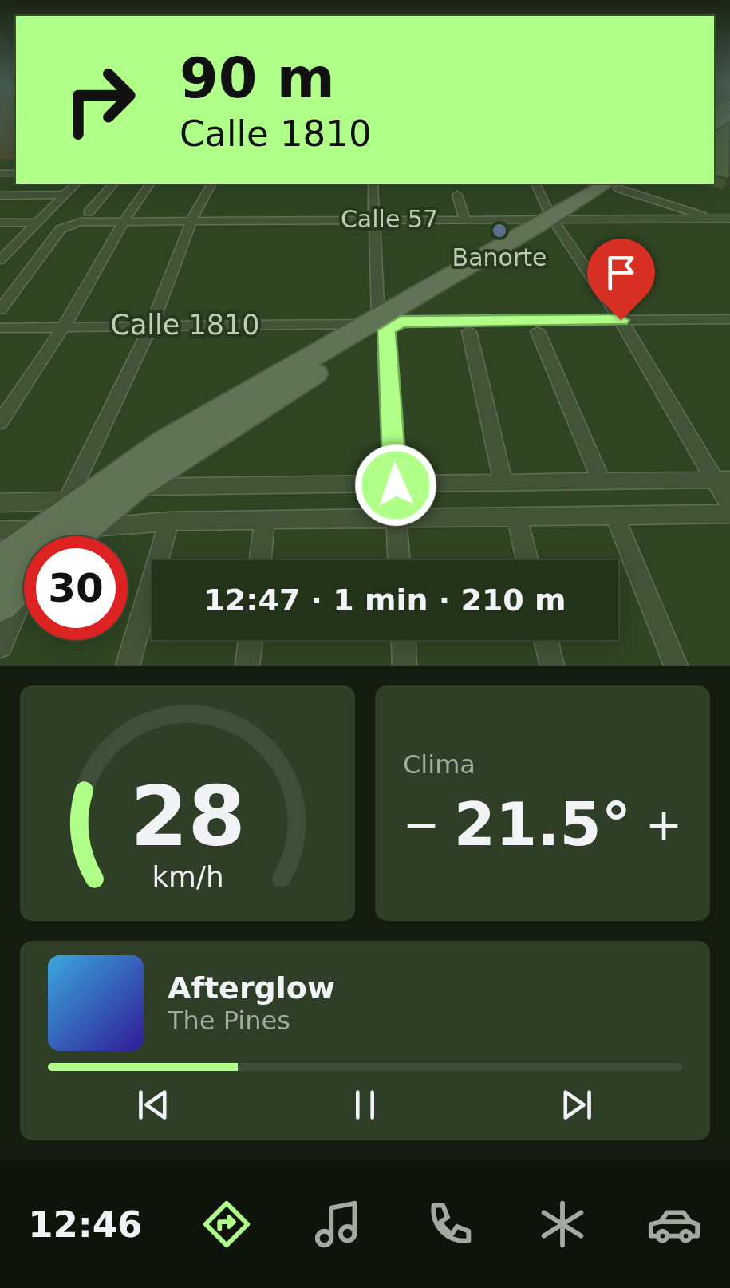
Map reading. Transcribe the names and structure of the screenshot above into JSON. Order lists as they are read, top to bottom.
{
  "streets": {
    "street": ["Calle 57", "Calle 1810"]
  },
  "places": ["Banorte"],
  "page": {
    "turn": ["90 m", "Calle 1810"],
    "limit": "30",
    "trip": "12:47 · 1 min · 210 m",
    "tile": "Clima",
    "heat": ["−", "21.5°", "+"],
    "song": ["Afterglow", "The Pines"],
    "tabs": "12:46",
    "gauge": ["28", "km/h"]
  }
}
